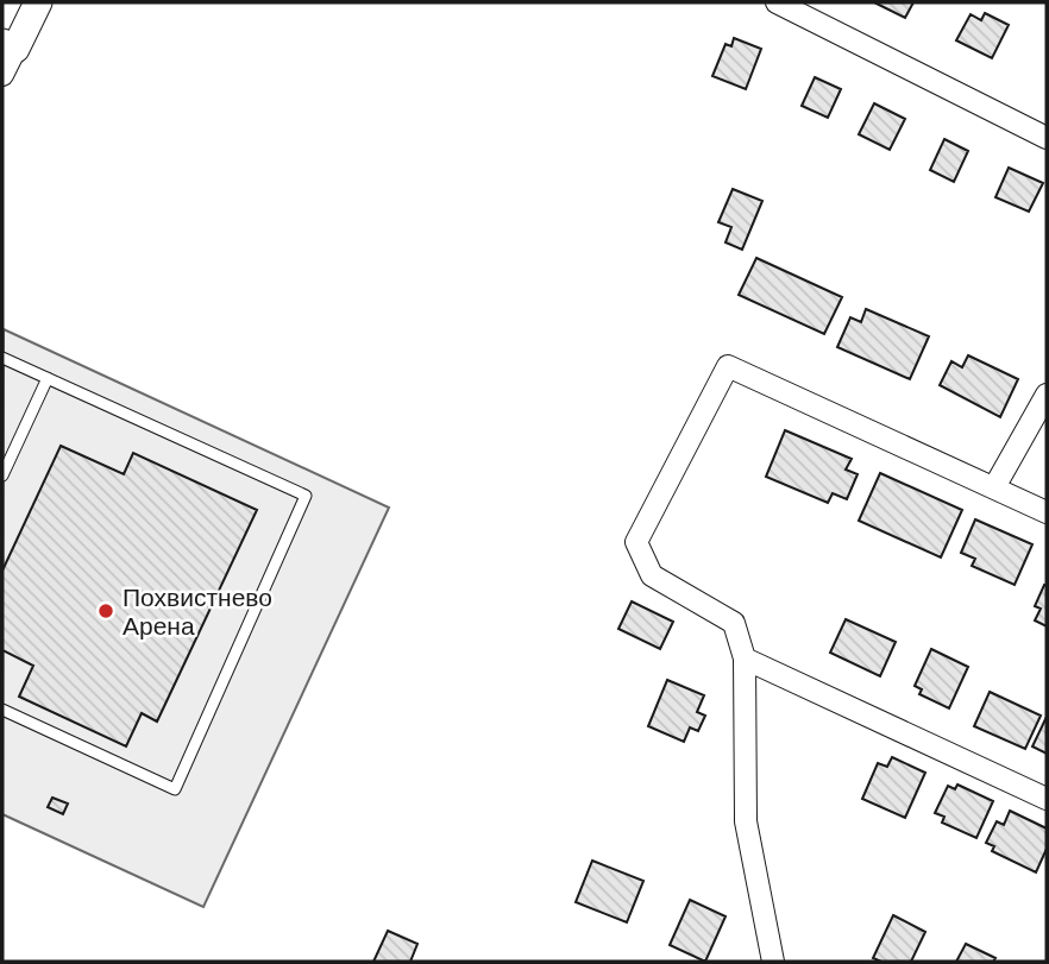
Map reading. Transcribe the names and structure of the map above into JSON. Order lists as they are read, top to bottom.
{
  "places": ["Похвистнево Арена"]
}
